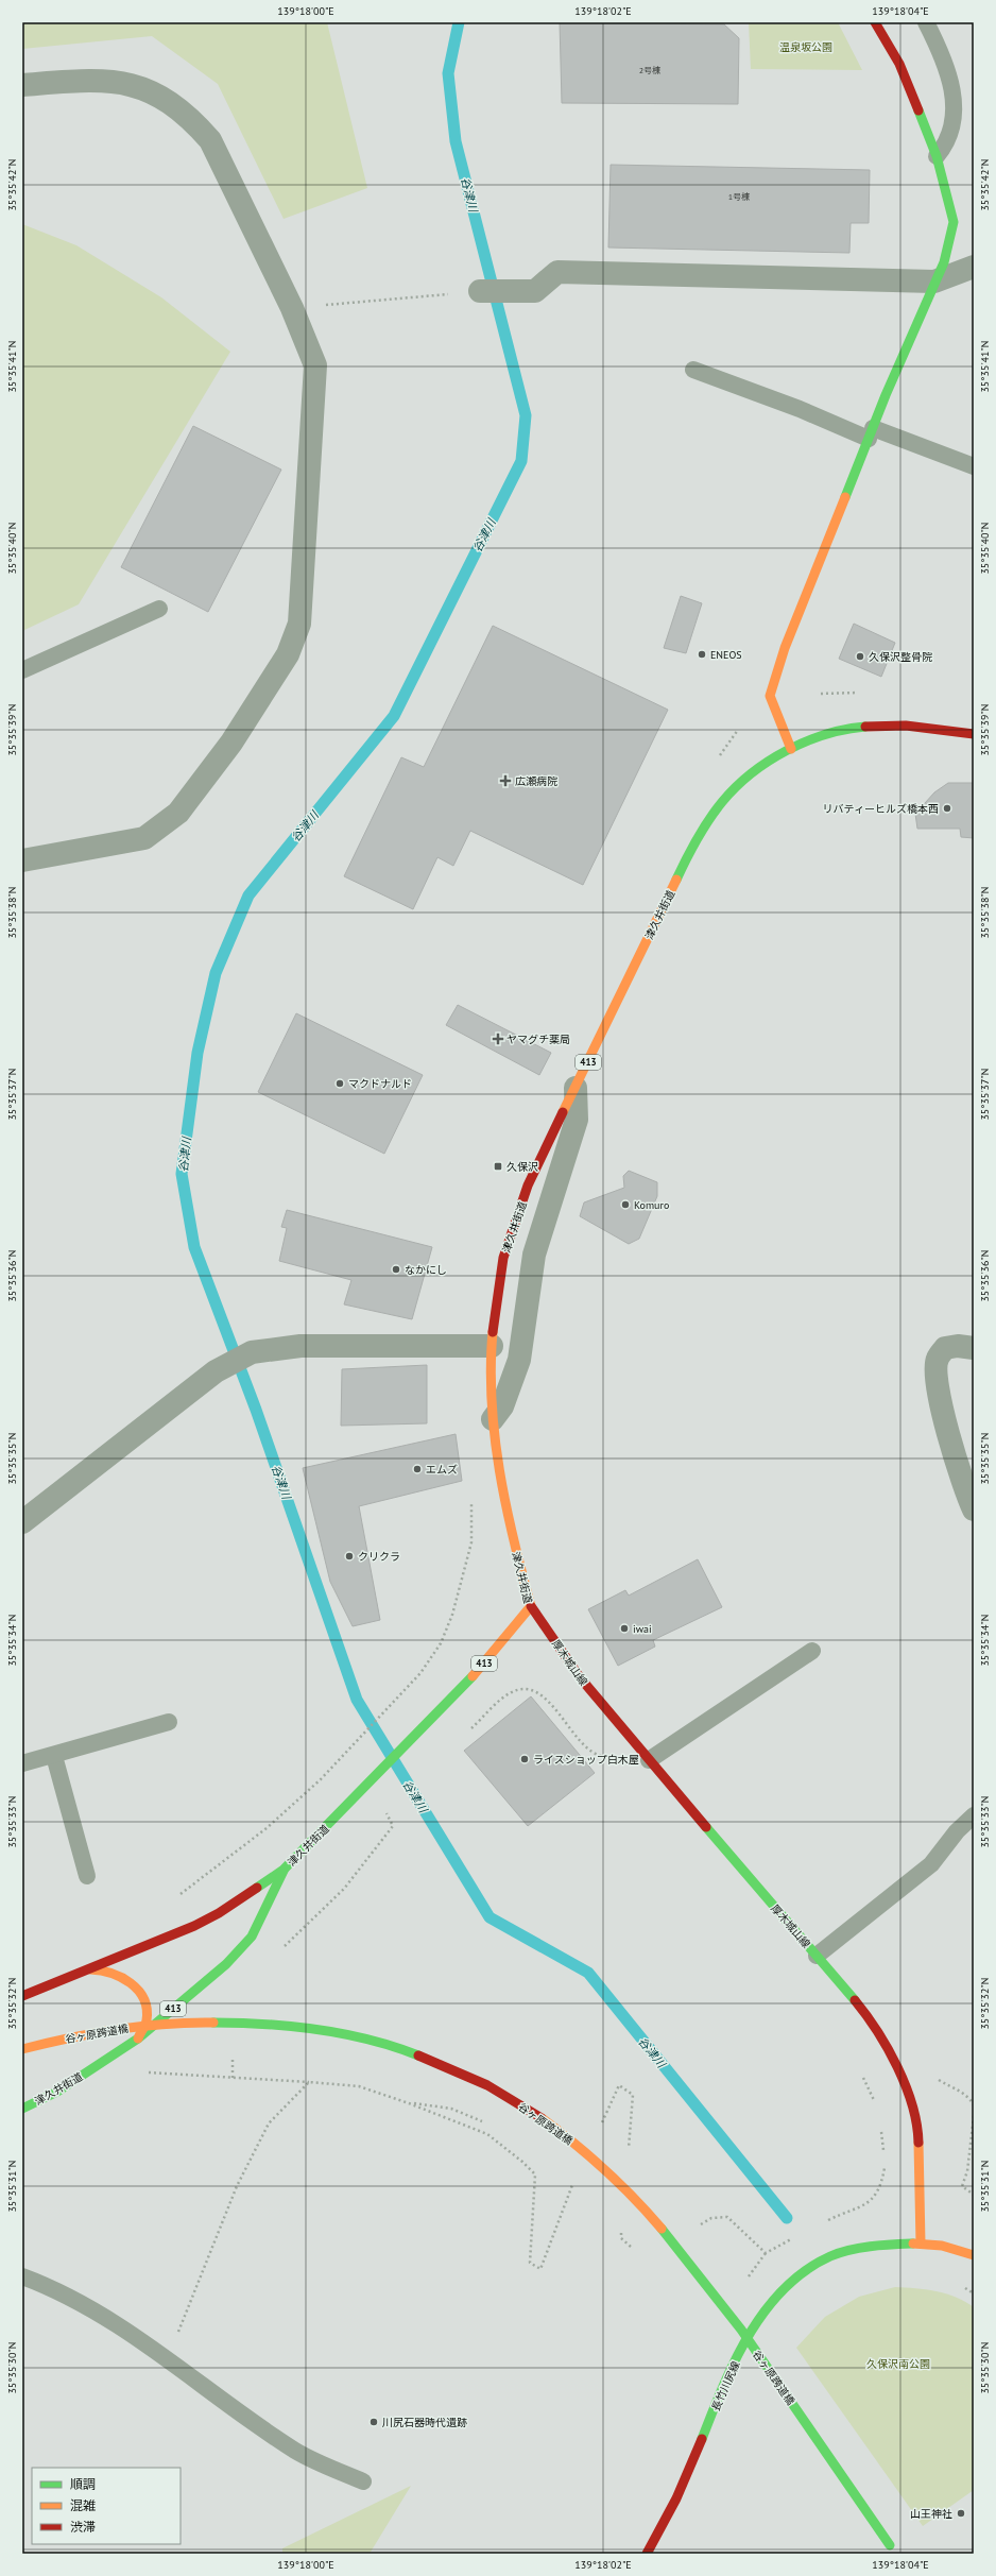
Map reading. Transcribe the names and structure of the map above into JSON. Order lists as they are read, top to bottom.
{
  "streets": {
    "main road": [
      "津久井街道",
      "413",
      "厚木城山線",
      "谷ヶ原跨道橋",
      "長竹川尻線"
    ]
  },
  "crossings": [
    ["津久井街道", "413"],
    ["津久井街道", "厚木城山線"],
    ["厚木城山線", "長竹川尻線"]
  ],
  "water": ["谷津川"],
  "parks": ["温泉坂公園", "久保沢南公園"],
  "places": {
    "other": [
      "ENEOS",
      "久保沢整骨院",
      "リバティーヒルズ橋本西",
      "マクドナルド",
      "Komuro",
      "なかにし",
      "エムズ",
      "クリクラ",
      "iwai",
      "ライスショップ白木屋",
      "川尻石器時代遺跡",
      "山王神社"
    ],
    "health": ["広瀬病院", "ヤマグチ薬局"],
    "transit": ["久保沢"]
  },
  "house_numbers": ["2号棟", "1号棟"],
  "legend": ["順調", "混雑", "渋滞"],
  "coordinates": [
    "139°18'00\"E",
    "139°18'02\"E",
    "139°18'04\"E",
    "35°35'42\"N",
    "35°35'41\"N",
    "35°35'40\"N",
    "35°35'39\"N",
    "35°35'38\"N",
    "35°35'37\"N",
    "35°35'36\"N",
    "35°35'35\"N",
    "35°35'34\"N",
    "35°35'33\"N",
    "35°35'32\"N",
    "35°35'31\"N",
    "35°35'30\"N"
  ]
}
